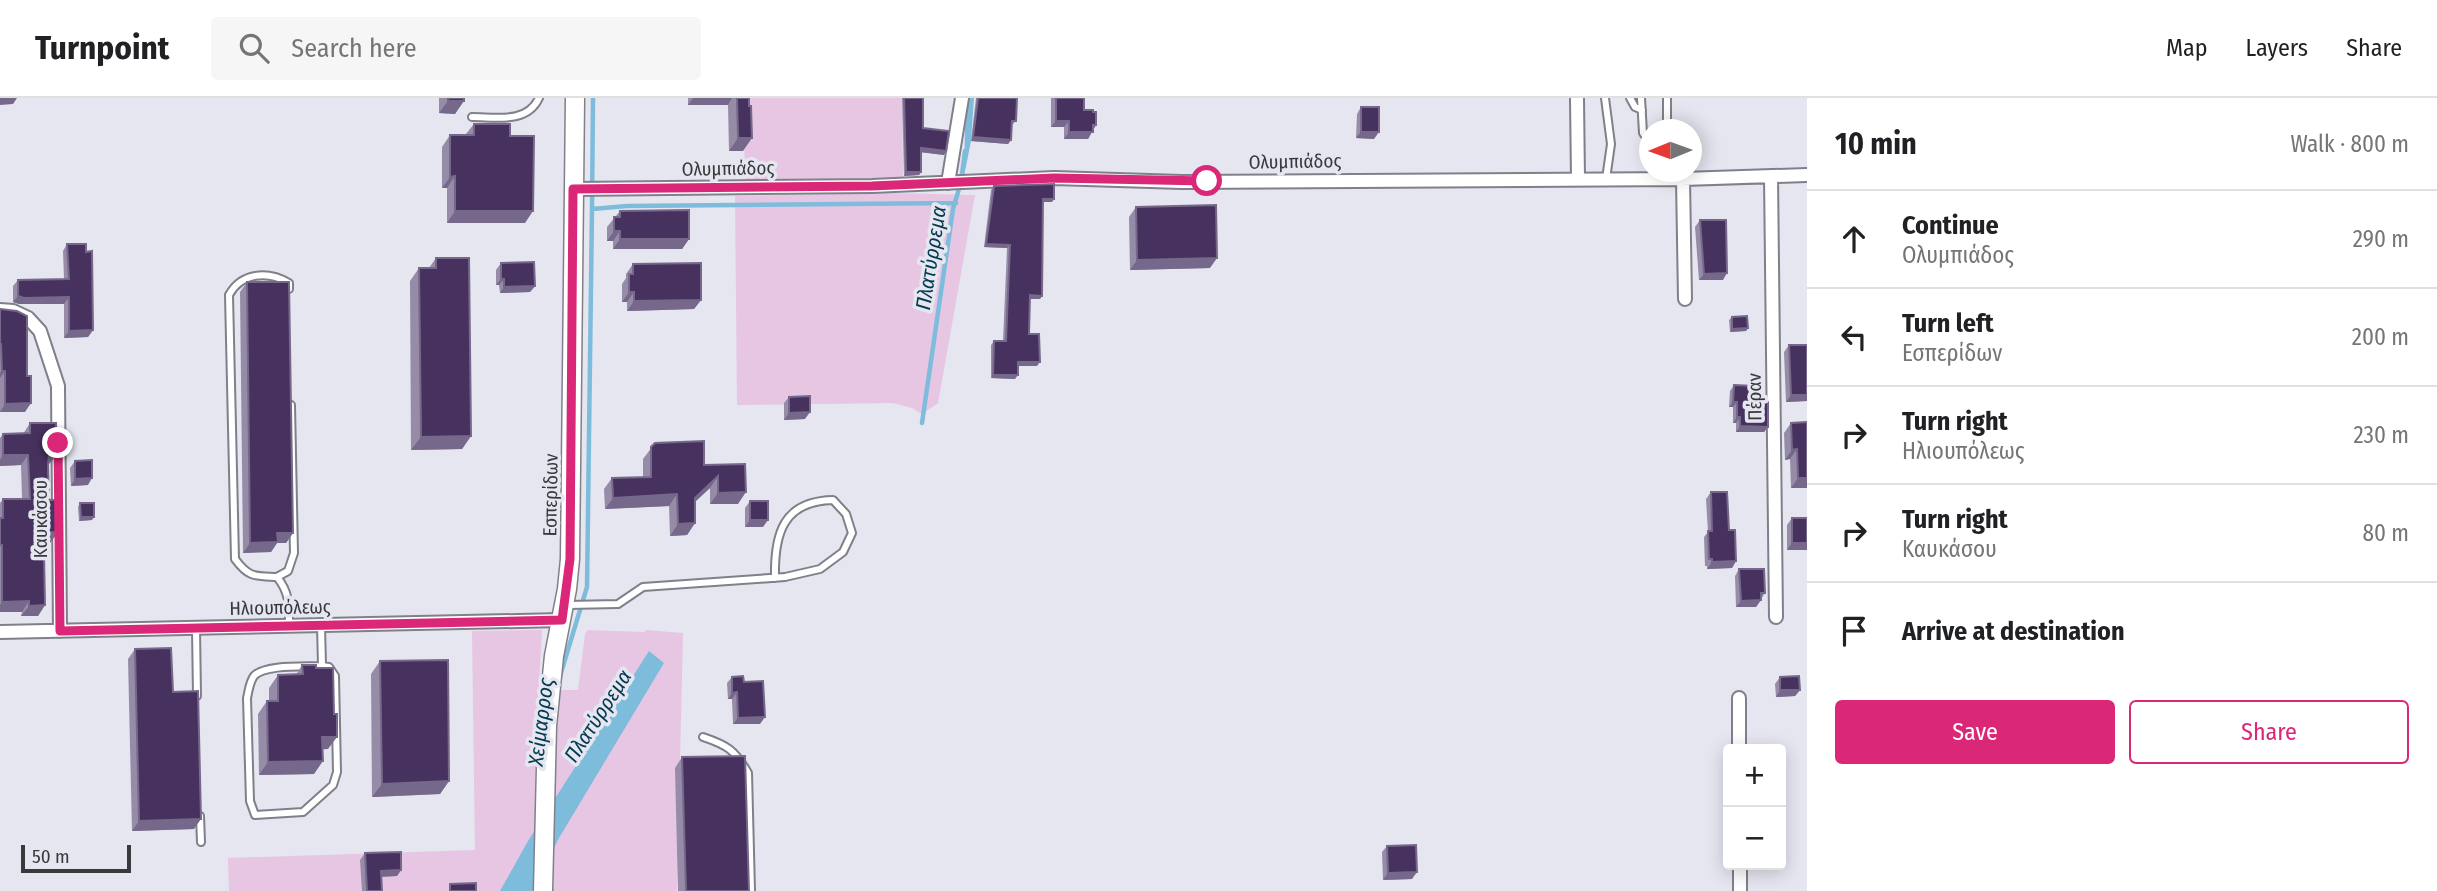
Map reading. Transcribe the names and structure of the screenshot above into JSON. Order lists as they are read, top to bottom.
{
  "streets": {
    "street": [
      "Ολυμπιάδος",
      "Πέραν",
      "Εσπερίδων",
      "Καυκάσου",
      "Ηλιουπόλεως"
    ]
  },
  "crossings": [
    ["Ολυμπιάδος", "Πέραν"],
    ["Ολυμπιάδος", "Εσπερίδων"],
    ["Εσπερίδων", "Ηλιουπόλεως"],
    ["Καυκάσου", "Ηλιουπόλεως"]
  ],
  "water": ["Πλατύρρεμα", "Χείμαρρος"],
  "scale_bar": "50 m",
  "north": "left",
  "page": {
    "header": "Turnpoint",
    "search": "Search here",
    "nav": ["Map", "Layers", "Share"],
    "heading": ["10 min", "Walk · 800 m"],
    "list": [
      ["Continue", "Ολυμπιάδος", "290 m"],
      ["Turn left", "Εσπερίδων", "200 m"],
      ["Turn right", "Ηλιουπόλεως", "230 m"],
      ["Turn right", "Καυκάσου", "80 m"],
      "Arrive at destination"
    ],
    "buttons": ["Save", "Share"],
    "map_buttons": ["+", "−"],
    "scale": "50 m"
  }
}
